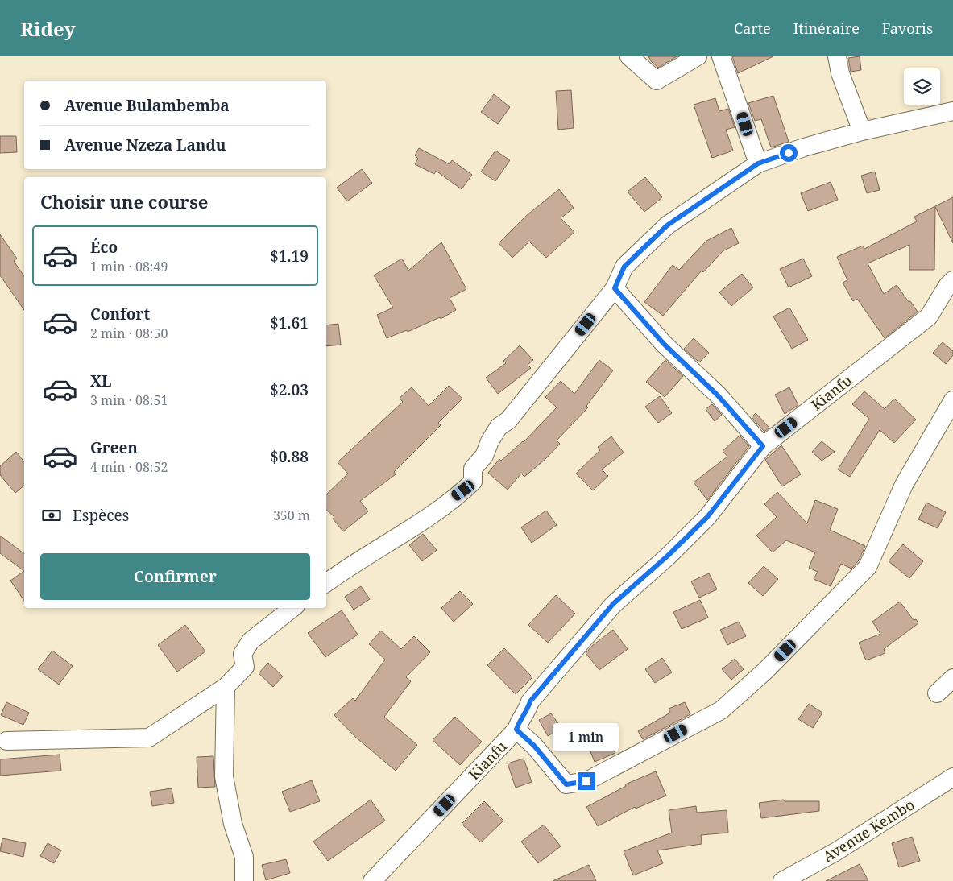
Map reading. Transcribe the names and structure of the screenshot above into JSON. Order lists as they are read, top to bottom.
{
  "streets": {
    "street": ["Kianfu", "Avenue Kembo"]
  },
  "page": {
    "header": "Ridey",
    "nav": ["Carte", "Itinéraire", "Favoris"],
    "banner": ["Avenue Bulambemba", "Avenue Nzeza Landu"],
    "heading": "Choisir une course",
    "list": [
      {
        "name": "Éco",
        "note": "1 min · 08:49",
        "value": "$1.19"
      },
      {
        "name": "Confort",
        "note": "2 min · 08:50",
        "value": "$1.61"
      },
      {
        "name": "XL",
        "note": "3 min · 08:51",
        "value": "$2.03"
      },
      {
        "name": "Green",
        "note": "4 min · 08:52",
        "value": "$0.88"
      }
    ],
    "pay": ["Espèces", "350 m"],
    "buttons": "Confirmer",
    "bubble": "1 min"
  }
}
